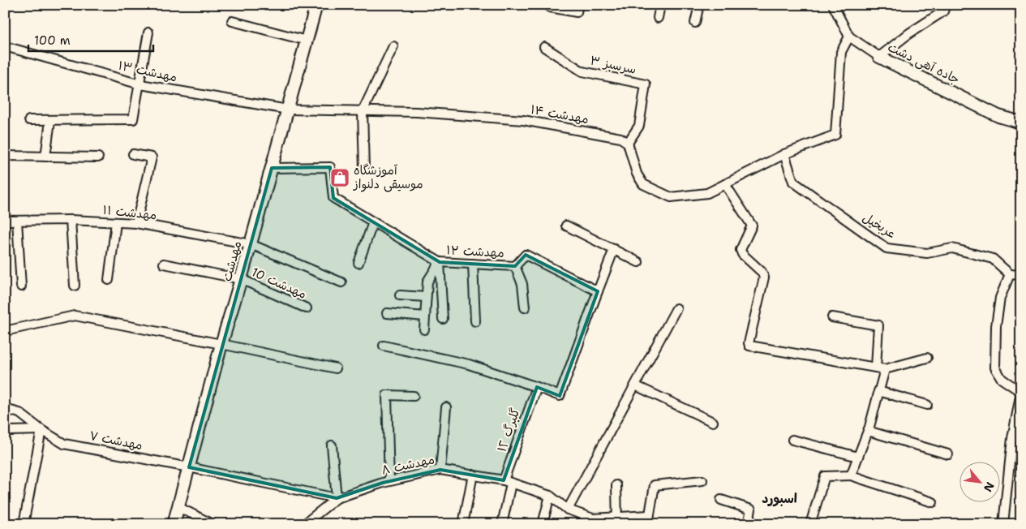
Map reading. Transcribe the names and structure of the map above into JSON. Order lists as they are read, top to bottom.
{
  "streets": {
    "street": [
      "جاده آهی دشت",
      "سرسبز ۳",
      "مهدشت ۱۳",
      "مهدشت ۱۴",
      "مهدشت ۱۱",
      "عربخیل",
      "مهدشت ۱۲",
      "مهدشت",
      "مهدشت 10",
      "گلبرگ ١٢",
      "مهدشت ۷",
      "مهدشت ۸"
    ]
  },
  "crossings": [
    ["سرسبز ۳", "مهدشت ۱۴"],
    ["مهدشت ۱۳", "مهدشت ۱۴"],
    ["مهدشت ۱۳", "مهدشت"],
    ["مهدشت ۱۴", "مهدشت"],
    ["مهدشت ۱۱", "مهدشت"],
    ["مهدشت ۱۲", "مهدشت"],
    ["مهدشت", "مهدشت 10"],
    ["مهدشت", "مهدشت ۷"],
    ["گلبرگ ١٢", "مهدشت ۸"],
    ["مهدشت ۷", "مهدشت ۸"]
  ],
  "districts": ["اسبورد"],
  "places": {
    "shop": ["آموزشگاه موسیقی دلنواز"]
  },
  "scale_bar": "100 m",
  "north": "bottom right"
}
